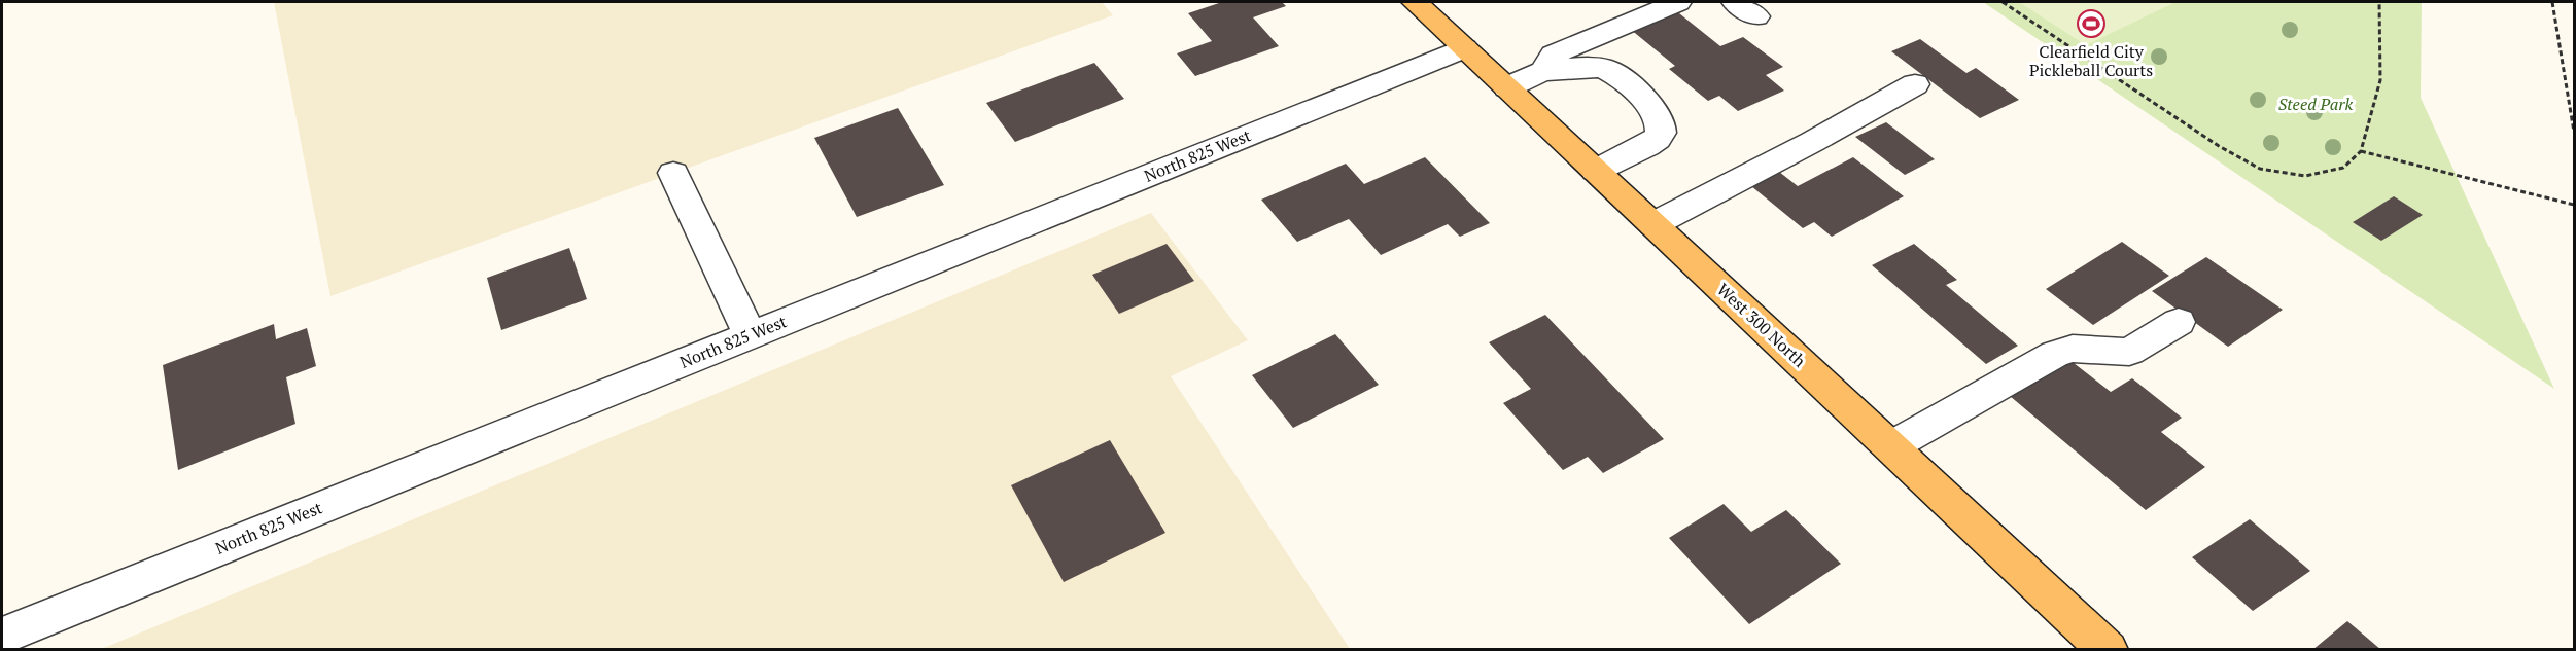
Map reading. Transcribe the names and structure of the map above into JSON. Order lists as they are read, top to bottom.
{
  "streets": {
    "main road": ["West 300 North"],
    "street": ["North 825 West"]
  },
  "crossings": [
    ["North 825 West", "West 300 North"]
  ],
  "parks": ["Steed Park"],
  "places": {
    "sports": ["Clearfield City Pickleball Courts"]
  }
}
